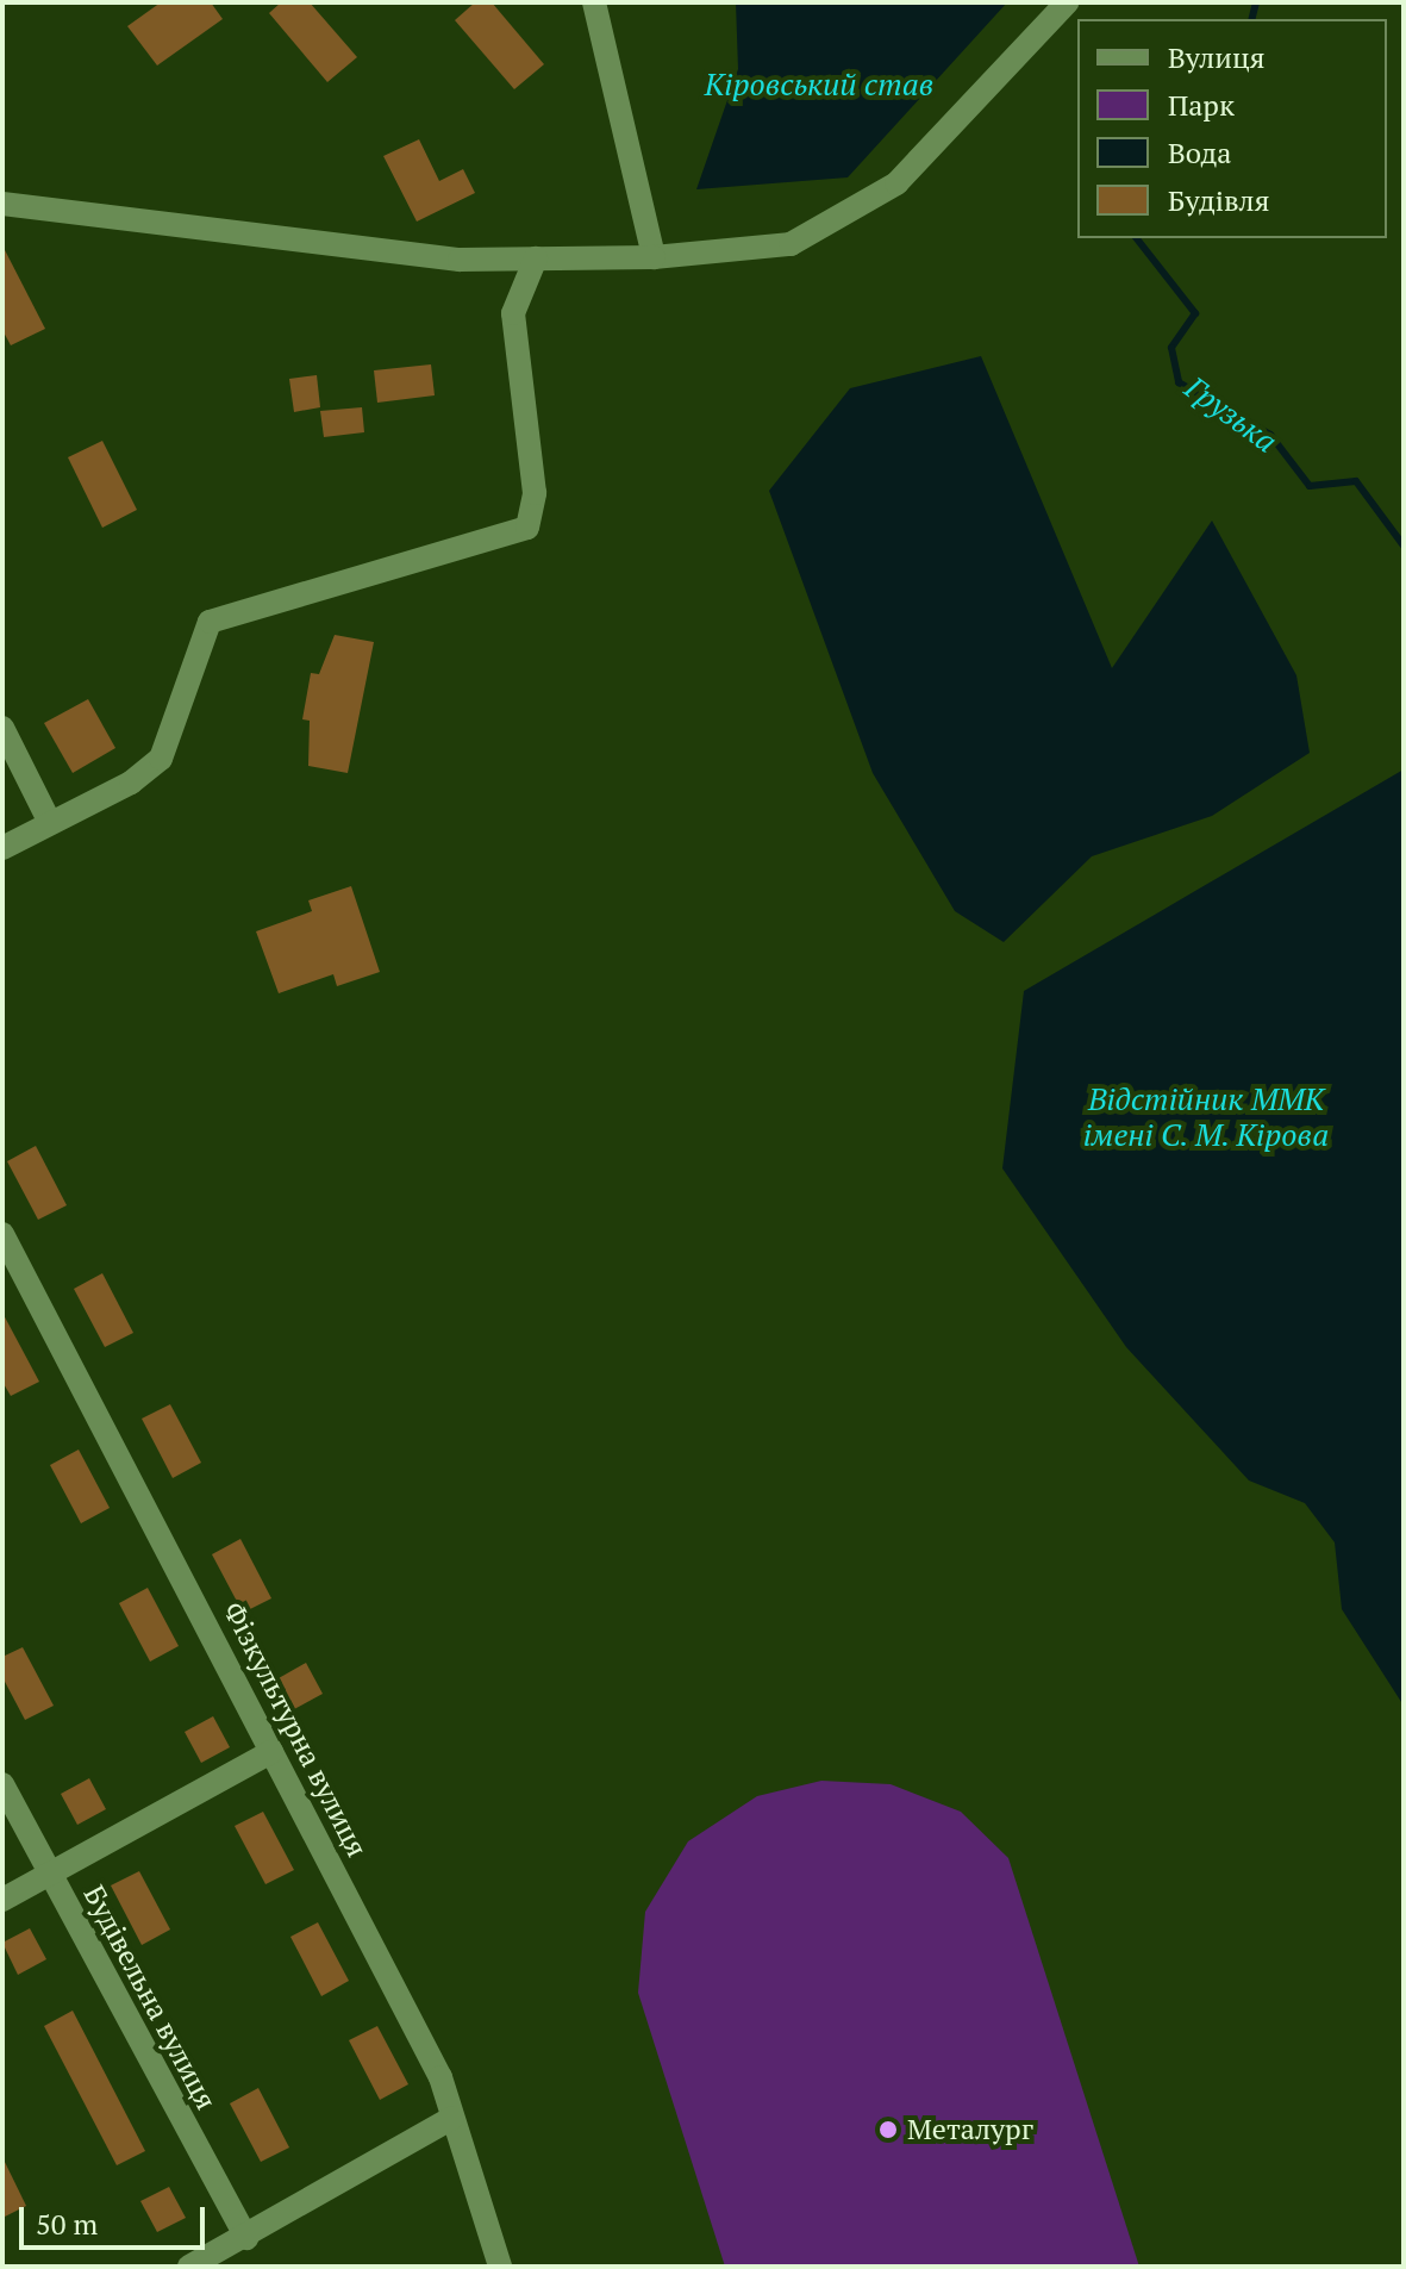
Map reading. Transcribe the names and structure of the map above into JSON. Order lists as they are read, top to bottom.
{
  "streets": {
    "street": ["Фiзкультурна вулиця", "Будівельна вулиця"]
  },
  "water": ["Кіровський став", "Грузька", "Відстійник ММК імені С. М. Кірова"],
  "places": ["Металург"],
  "legend": [
    "Вулиця",
    "Парк",
    "Вода",
    "Будівля"
  ],
  "scale_bar": "50 m"
}
